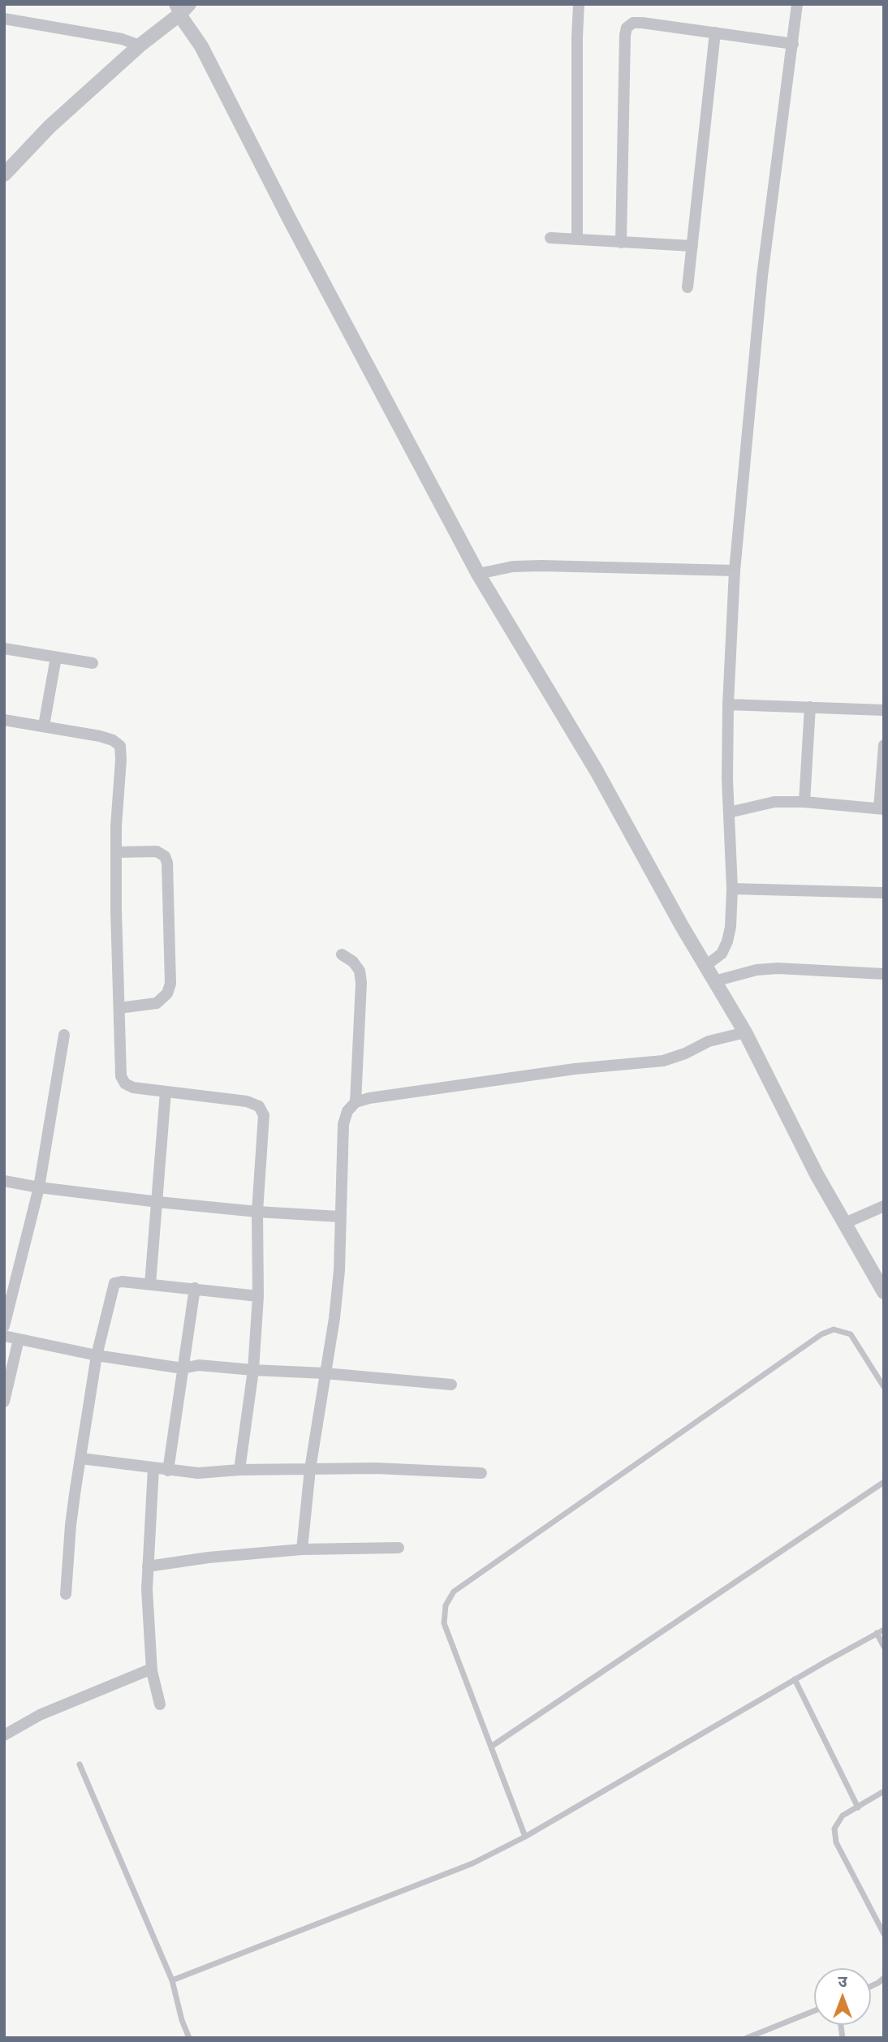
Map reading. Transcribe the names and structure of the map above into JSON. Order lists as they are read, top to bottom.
{
  "north": "top"
}
